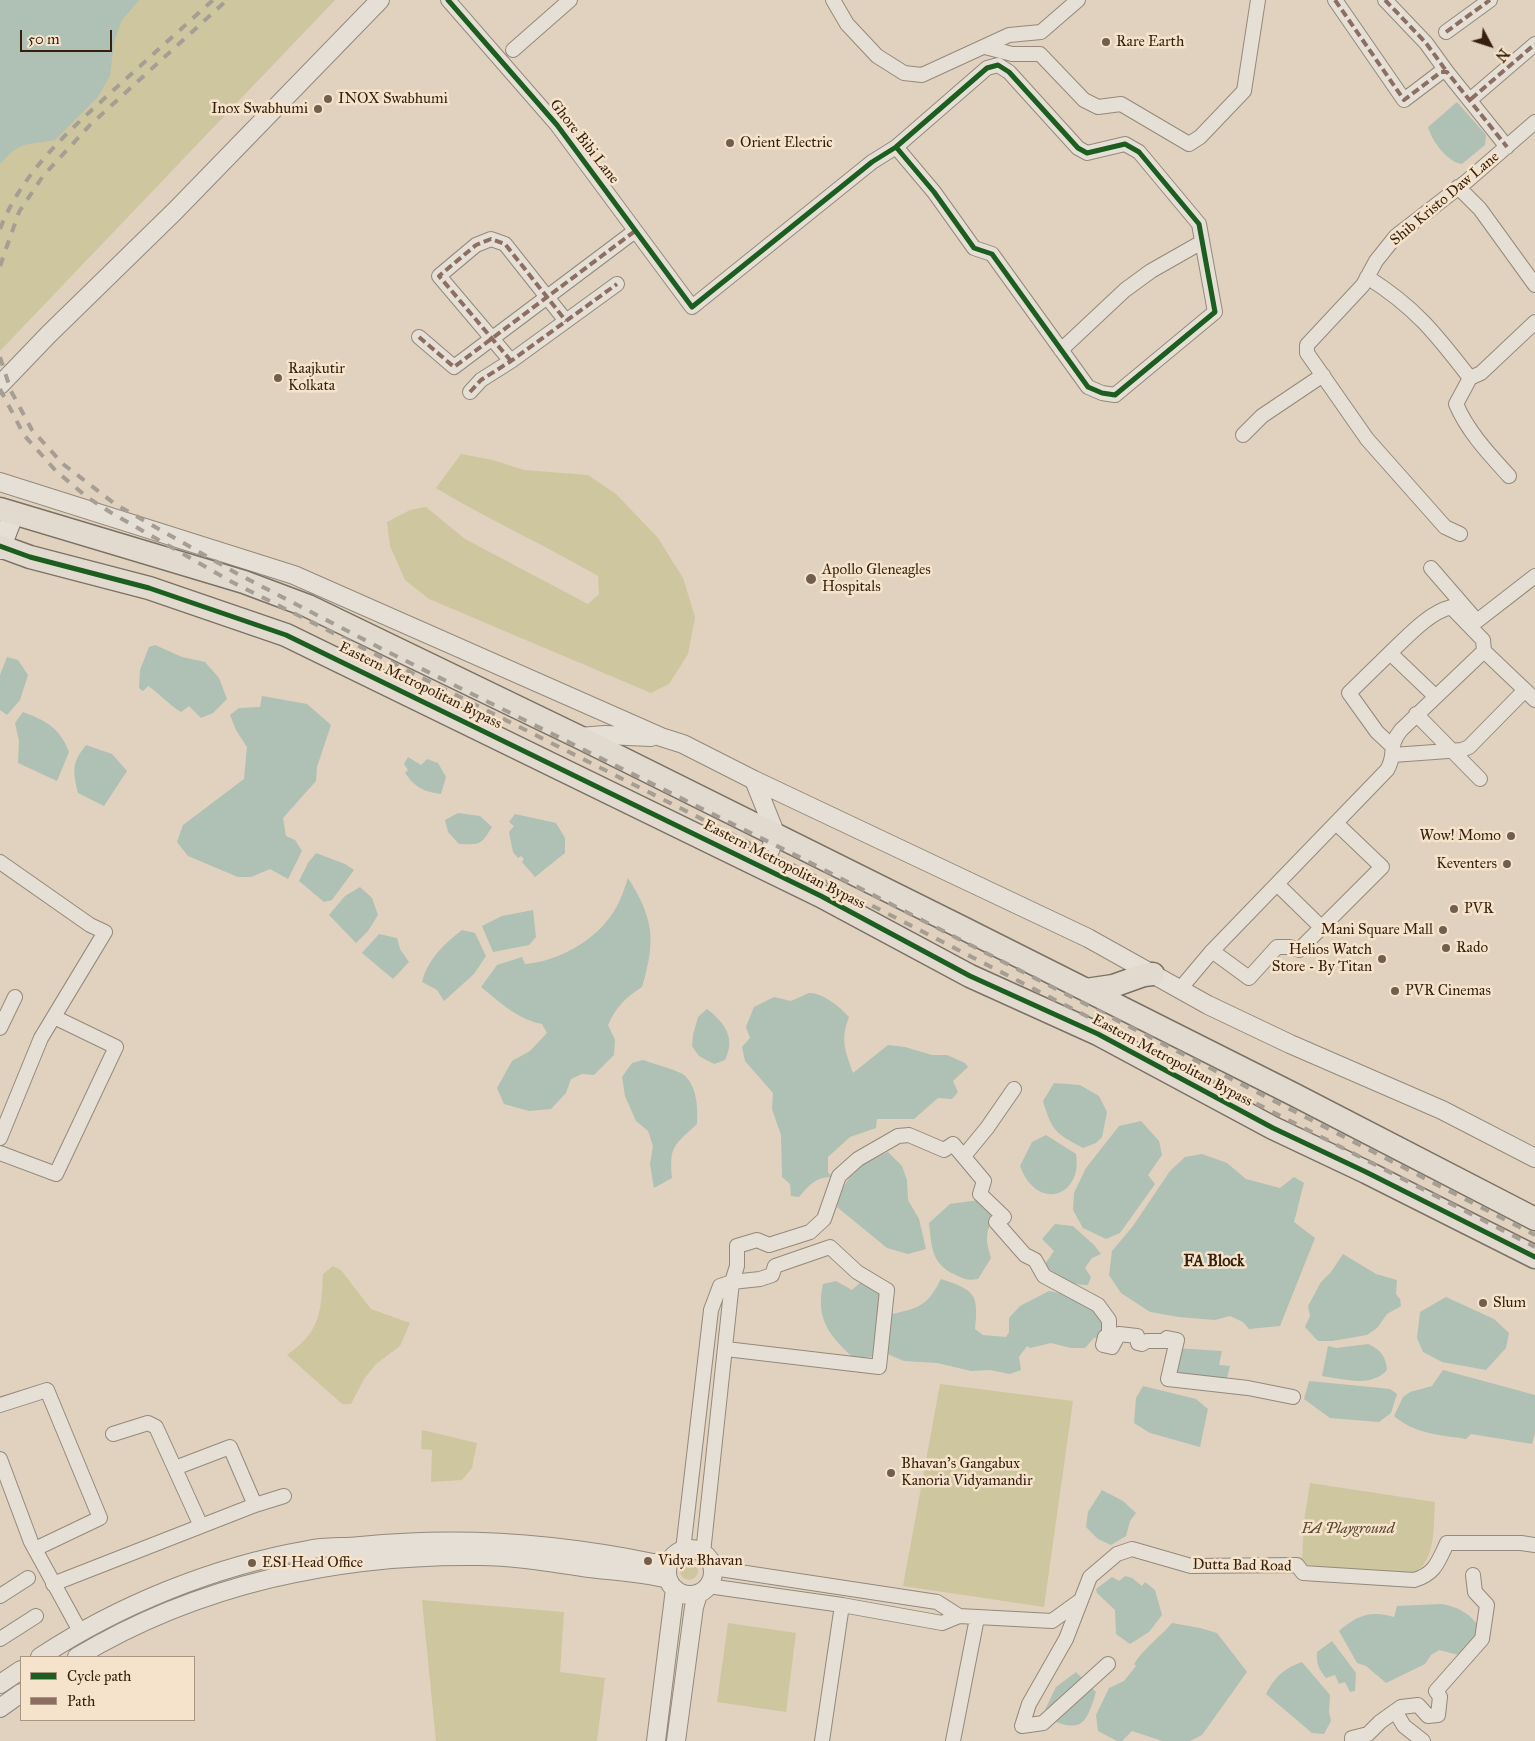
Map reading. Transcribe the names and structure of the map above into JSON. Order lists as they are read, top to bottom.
{
  "streets": {
    "main road": ["Eastern Metropolitan Bypass"],
    "street": ["Ghore Bibi Lane", "Shib Kristo Daw Lane", "Dutta Bad Road"]
  },
  "districts": ["FA Block"],
  "parks": ["FA Playground"],
  "places": [
    "Rare Earth",
    "INOX Swabhumi",
    "Inox Swabhumi",
    "Orient Electric",
    "Raajkutir Kolkata",
    "Apollo Gleneagles Hospitals",
    "Wow! Momo",
    "Keventers",
    "PVR",
    "Mani Square Mall",
    "Rado",
    "Helios Watch Store - By Titan",
    "PVR Cinemas",
    "Slum",
    "Bhavan's Gangabux Kanoria Vidyamandir",
    "Vidya Bhavan",
    "ESI Head Office"
  ],
  "legend": ["Cycle path", "Path"],
  "scale_bar": "50 m",
  "north": "bottom right"
}
